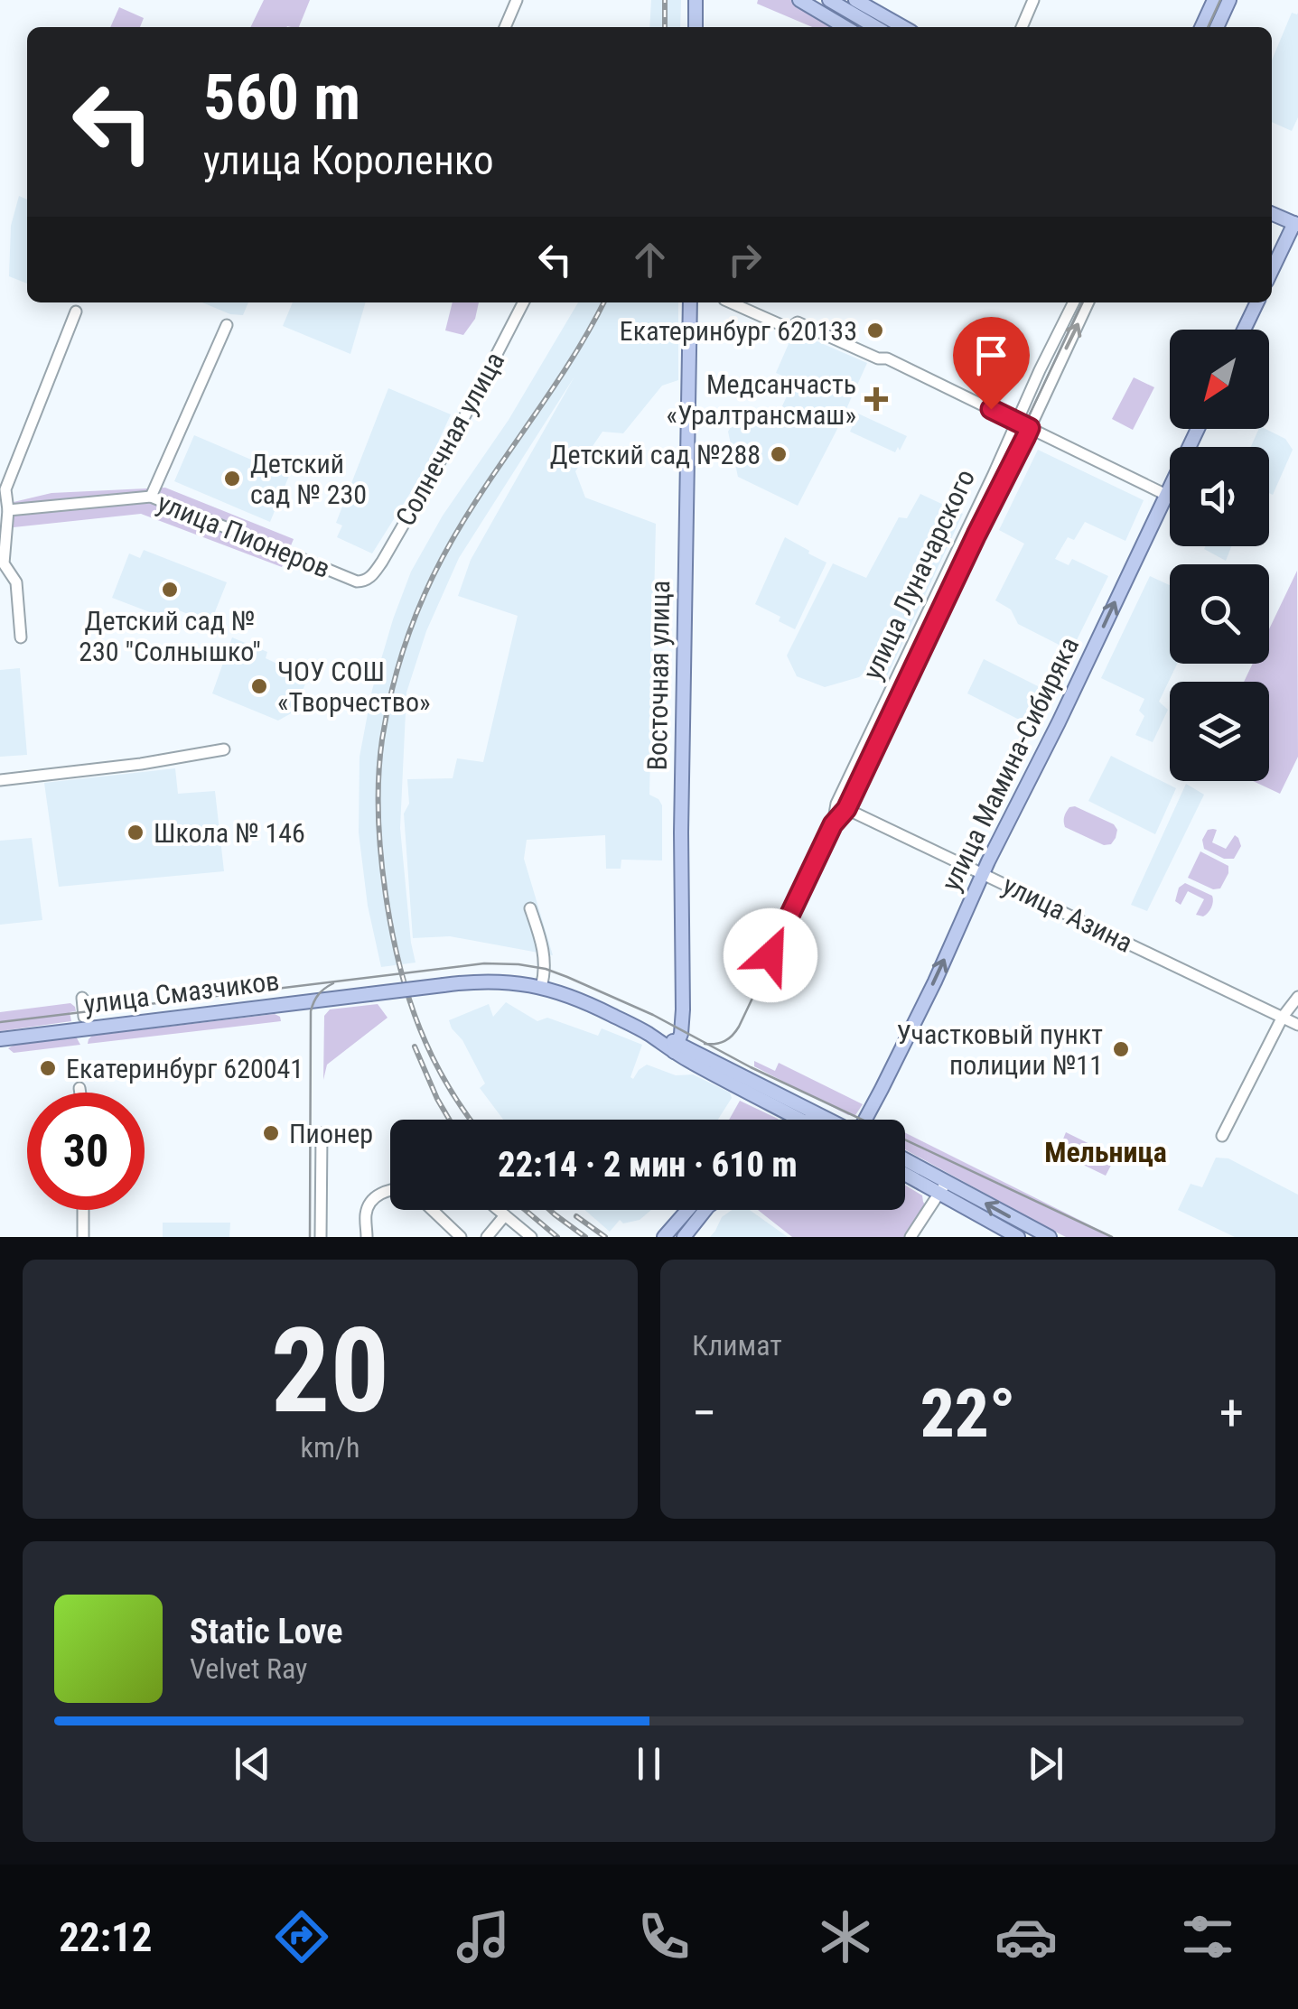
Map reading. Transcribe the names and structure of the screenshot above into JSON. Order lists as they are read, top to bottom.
{
  "streets": {
    "main road": ["Восточная улица", "улица Мамина-Сибиряка", "улица Смазчиков"],
    "street": [
      "Солнечная улица",
      "улица Пионеров",
      "улица Луначарского",
      "улица Азина"
    ]
  },
  "crossings": [
    ["Солнечная улица", "улица Пионеров"],
    ["улица Луначарского", "улица Азина"],
    ["Восточная улица", "улица Смазчиков"],
    ["улица Мамина-Сибиряка", "улица Азина"]
  ],
  "one_way": ["улица Мамина-Сибиряка"],
  "districts": ["Мельница"],
  "places": {
    "other": [
      "Екатеринбург 620133",
      "Детский сад №288",
      "Детский сад № 230",
      "Детский сад № 230 \"Солнышко\"",
      "ЧОУ СОШ «Творчество»",
      "Школа № 146",
      "Участковый пункт полиции №11",
      "Екатеринбург 620041",
      "Пионер"
    ],
    "health": ["Медсанчасть «Уралтрансмаш»"]
  },
  "north": "bottom left",
  "page": {
    "turn": ["560 m", "улица Короленко"],
    "limit": "30",
    "trip": "22:14 · 2 мин · 610 m",
    "tile": [
      ["20", "km/h"],
      "Климат"
    ],
    "heat": ["−", "22°", "+"],
    "song": ["Static Love", "Velvet Ray"],
    "tabs": "22:12"
  }
}
